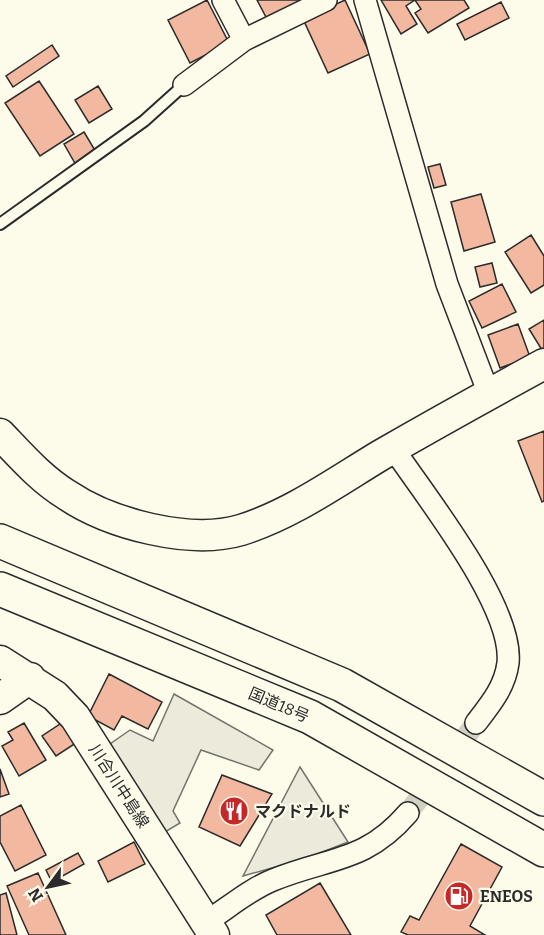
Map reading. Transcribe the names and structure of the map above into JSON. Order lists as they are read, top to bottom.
{
  "streets": {
    "highway": ["国道18号"],
    "street": ["川合川中島線"]
  },
  "places": {
    "restaurant": ["マクドナルド"],
    "fuel station": ["ENEOS"]
  },
  "north": "bottom left"
}
